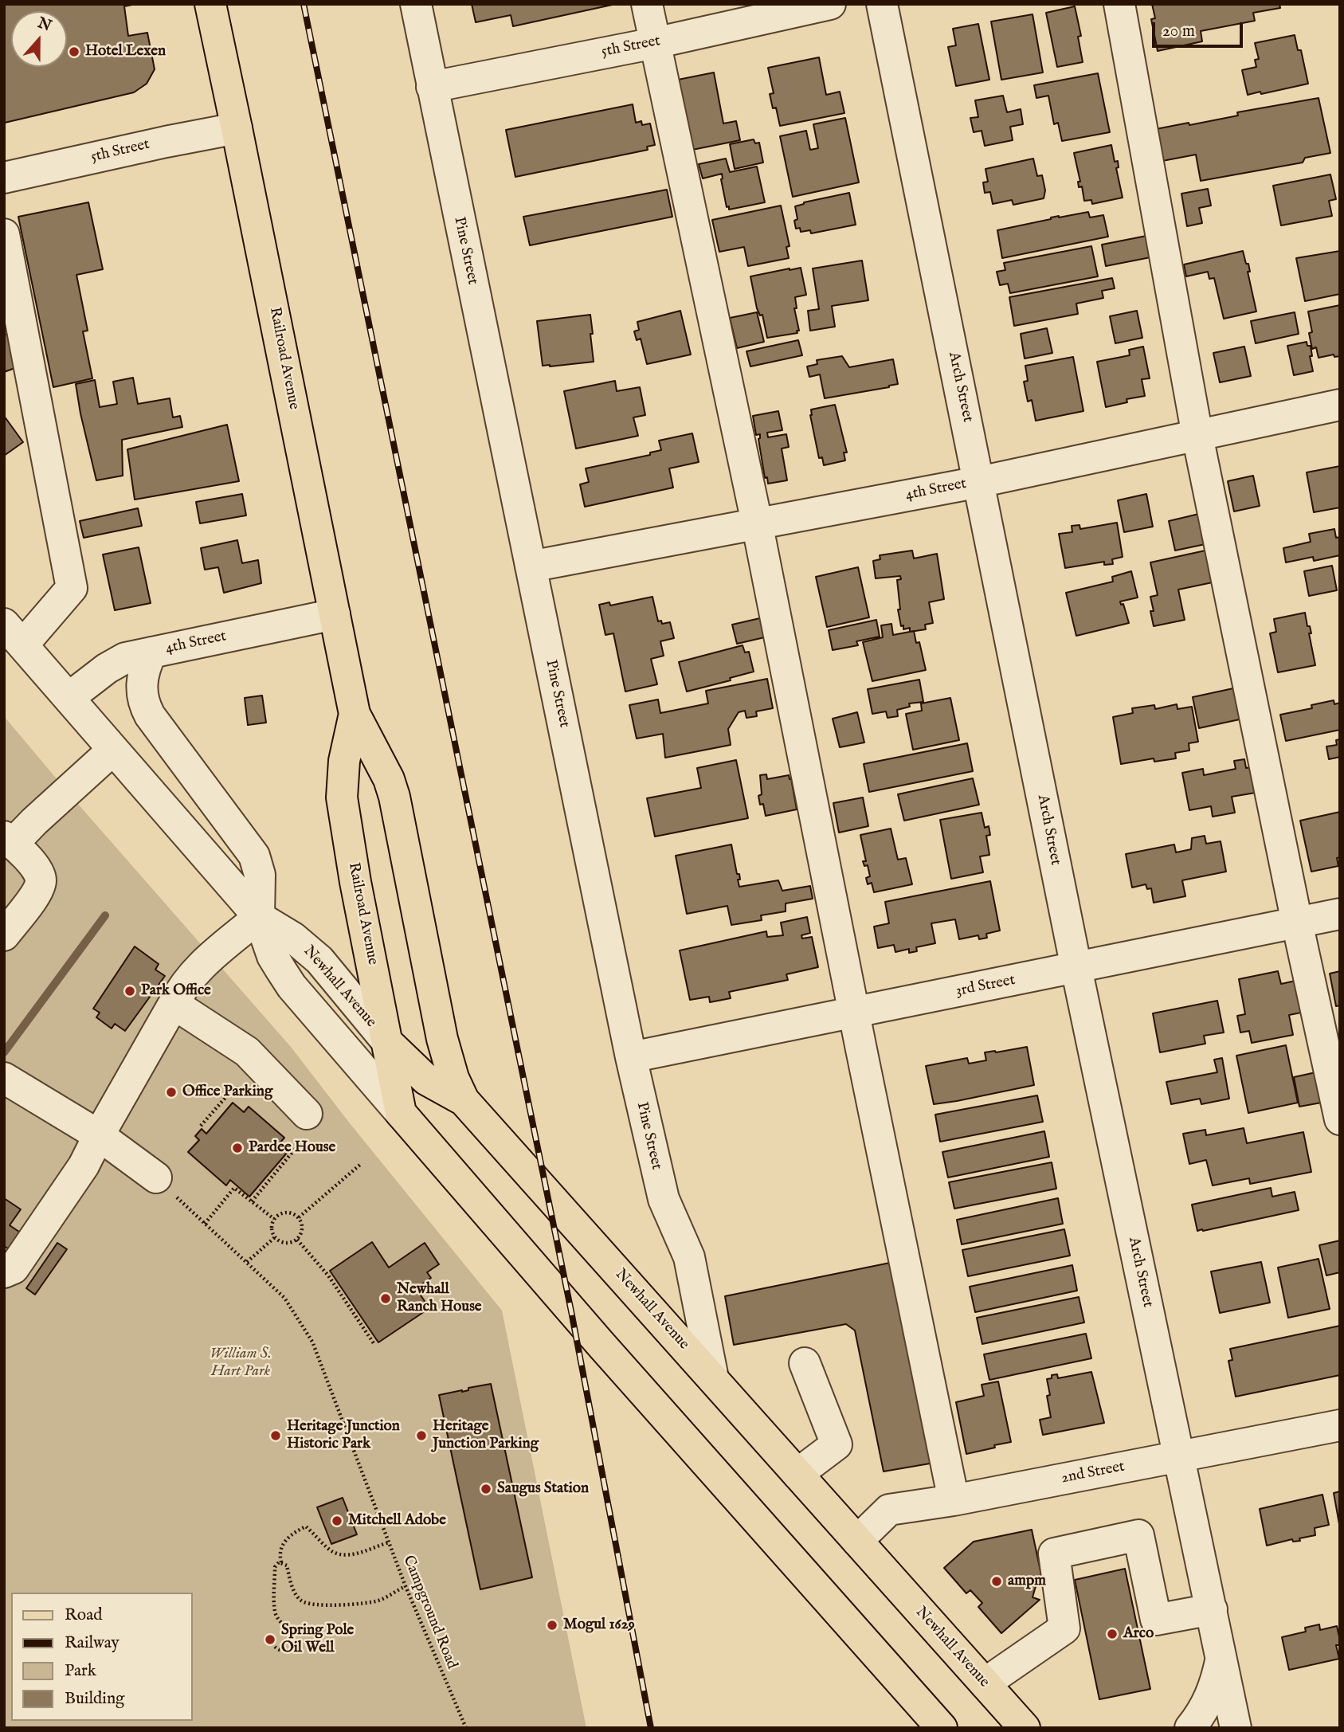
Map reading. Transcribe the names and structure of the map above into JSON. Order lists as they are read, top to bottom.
{
  "streets": {
    "main road": ["Railroad Avenue", "Newhall Avenue"],
    "street": [
      "5th Street",
      "Pine Street",
      "Arch Street",
      "4th Street",
      "3rd Street",
      "2nd Street"
    ],
    "path": ["Campground Road"]
  },
  "crossings": [
    ["5th Street", "Pine Street"],
    ["5th Street", "Railroad Avenue"],
    ["Pine Street", "4th Street"],
    ["Pine Street", "3rd Street"],
    ["Pine Street", "Newhall Avenue"],
    ["Railroad Avenue", "4th Street"],
    ["Railroad Avenue", "Newhall Avenue"],
    ["Arch Street", "4th Street"],
    ["Arch Street", "3rd Street"],
    ["Arch Street", "2nd Street"],
    ["4th Street", "Newhall Avenue"],
    ["Newhall Avenue", "2nd Street"]
  ],
  "parks": ["William S. Hart Park"],
  "places": [
    "Hotel Lexen",
    "Park Office",
    "Office Parking",
    "Pardee House",
    "Newhall Ranch House",
    "Heritage Junction Historic Park",
    "Heritage Junction Parking",
    "Saugus Station",
    "Mitchell Adobe",
    "ampm",
    "Mogul 1629",
    "Arco",
    "Spring Pole Oil Well"
  ],
  "legend": [
    "Road",
    "Railway",
    "Park",
    "Building"
  ],
  "scale_bar": "20 m",
  "north": "top"
}
